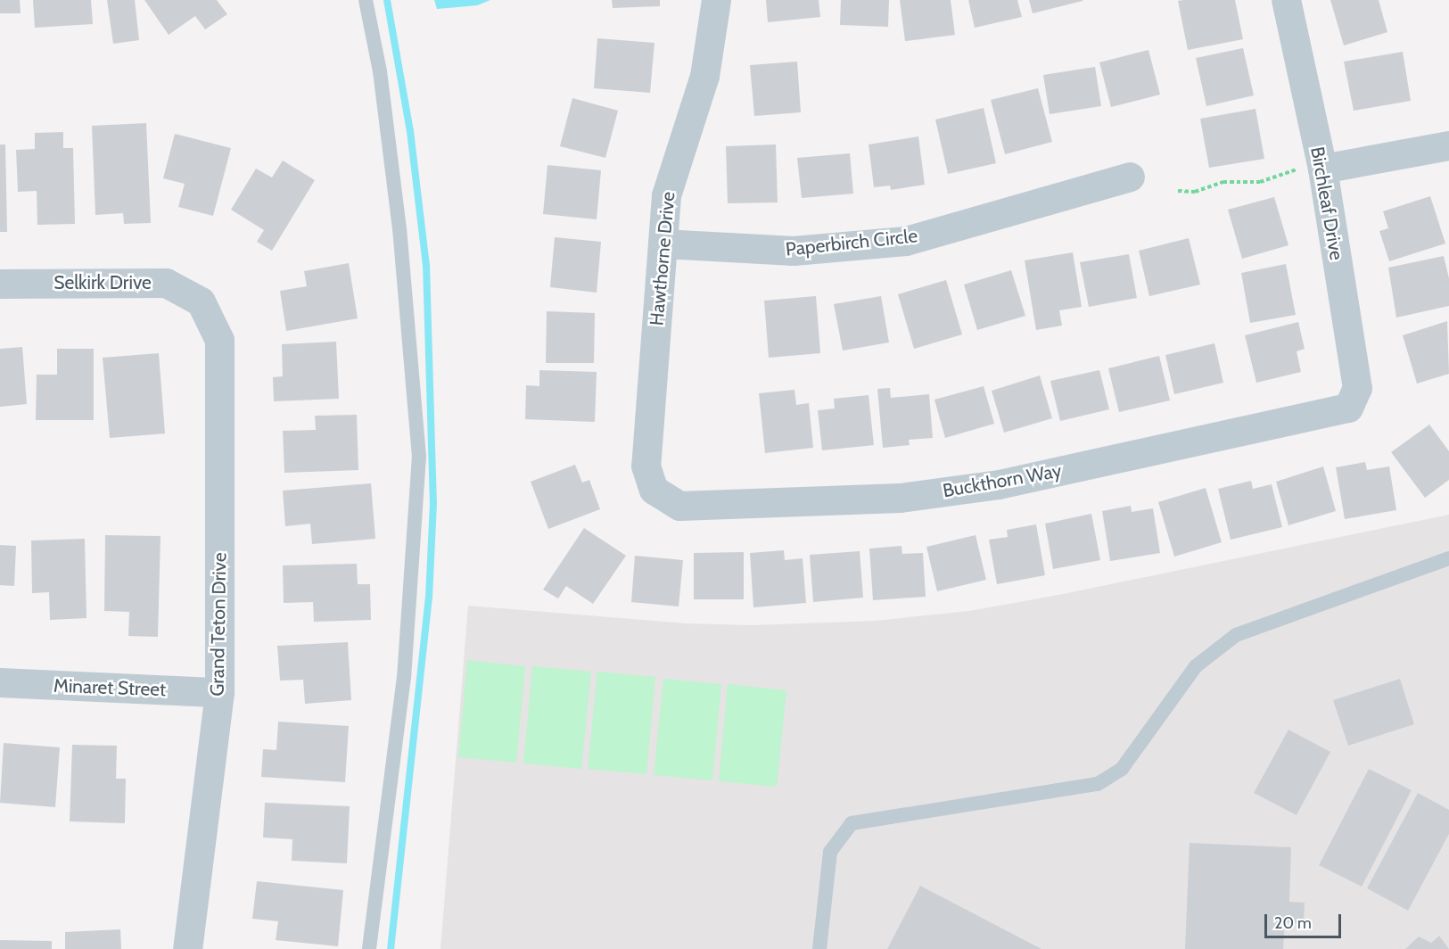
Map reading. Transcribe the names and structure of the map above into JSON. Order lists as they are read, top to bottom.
{
  "streets": {
    "street": [
      "Birchleaf Drive",
      "Paperbirch Circle",
      "Hawthorne Drive",
      "Selkirk Drive",
      "Buckthorn Way",
      "Grand Teton Drive",
      "Minaret Street"
    ]
  },
  "crossings": [
    ["Birchleaf Drive", "Buckthorn Way"],
    ["Paperbirch Circle", "Hawthorne Drive"],
    ["Hawthorne Drive", "Buckthorn Way"],
    ["Selkirk Drive", "Grand Teton Drive"],
    ["Grand Teton Drive", "Minaret Street"]
  ],
  "scale_bar": "20 m"
}
